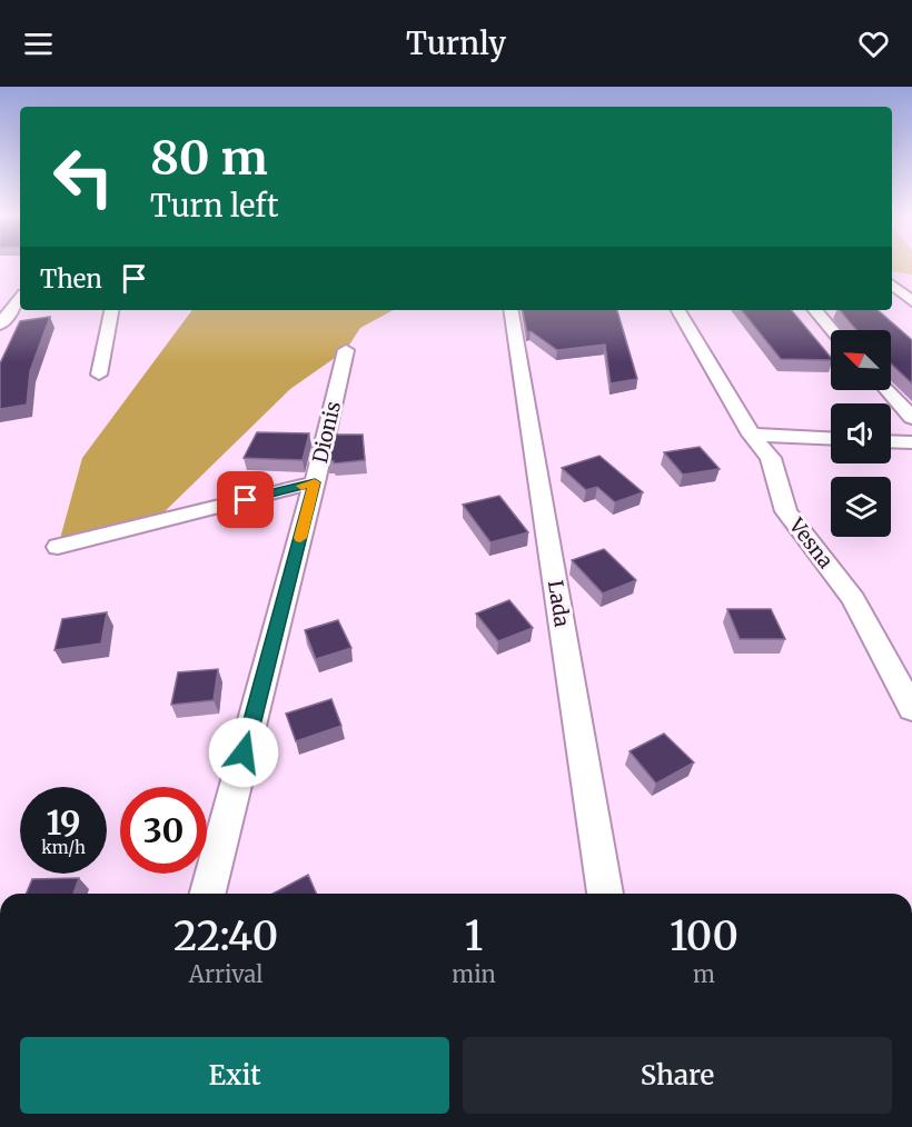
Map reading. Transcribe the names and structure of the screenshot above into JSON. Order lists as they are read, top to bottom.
{
  "streets": {
    "street": ["Dionis", "Vesna", "Lada"]
  },
  "north": "top left",
  "page": {
    "header": "Turnly",
    "turn": ["80 m", "Turn left"],
    "then": "Then",
    "speed": "19 km/h",
    "limit": "30",
    "eta": [
      "22:40",
      "Arrival",
      "1",
      "min",
      "100",
      "m"
    ],
    "buttons": ["Exit", "Share"]
  }
}
